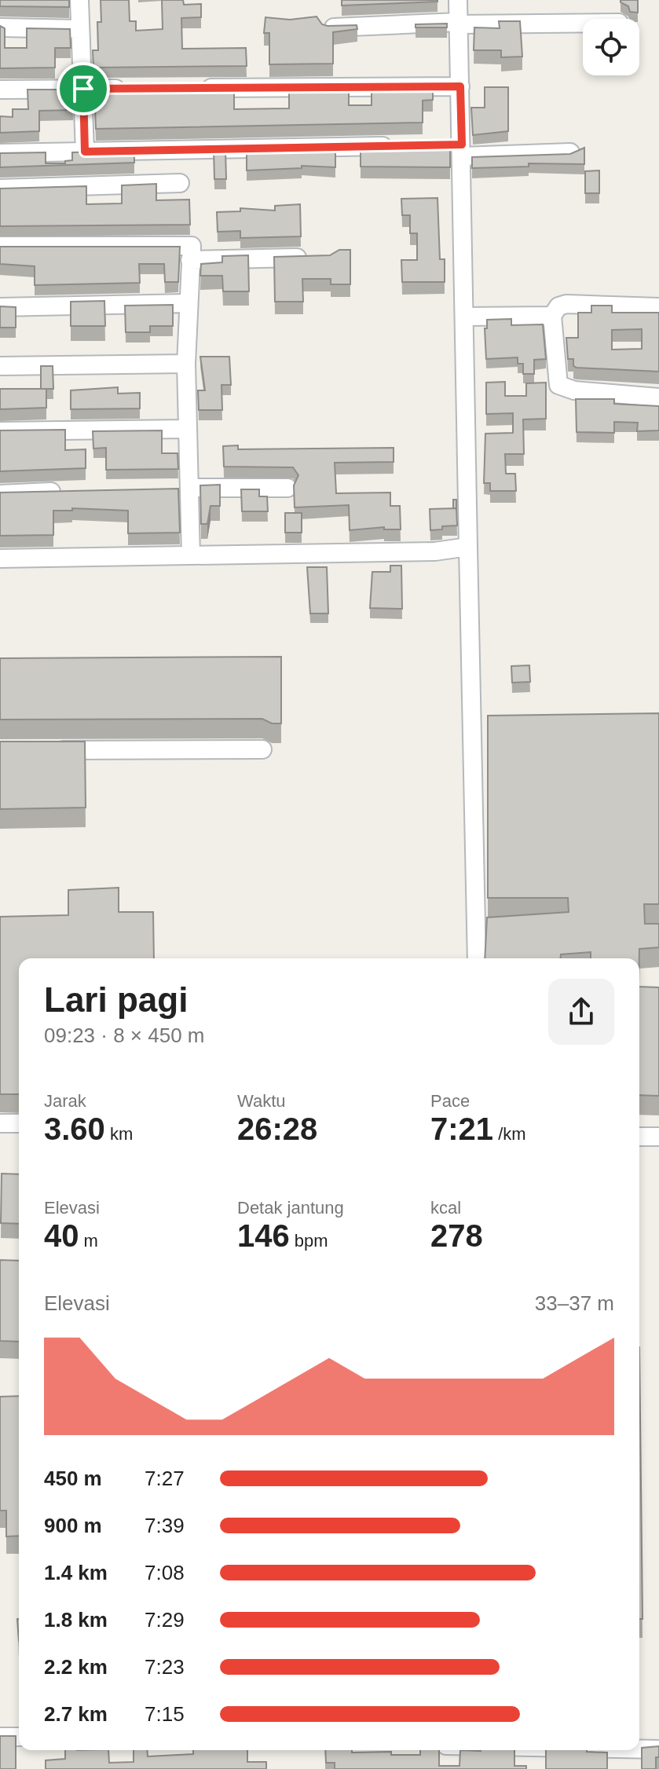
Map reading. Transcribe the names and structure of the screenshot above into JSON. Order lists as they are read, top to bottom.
{
  "page": {
    "heading": ["Lari pagi", "09:23 · 8 × 450 m"],
    "stats": [
      ["Jarak", "3.60 km"],
      ["Waktu", "26:28"],
      ["Pace", "7:21 /km"],
      ["Elevasi", "40 m"],
      ["Detak jantung", "146 bpm"],
      ["kcal", "278"]
    ],
    "chart": ["Elevasi", "33–37 m"],
    "list": [
      {
        "name": "450 m",
        "note": "7:27"
      },
      {
        "name": "900 m",
        "note": "7:39"
      },
      {
        "name": "1.4 km",
        "note": "7:08"
      },
      {
        "name": "1.8 km",
        "note": "7:29"
      },
      {
        "name": "2.2 km",
        "note": "7:23"
      },
      {
        "name": "2.7 km",
        "note": "7:15"
      }
    ]
  }
}
